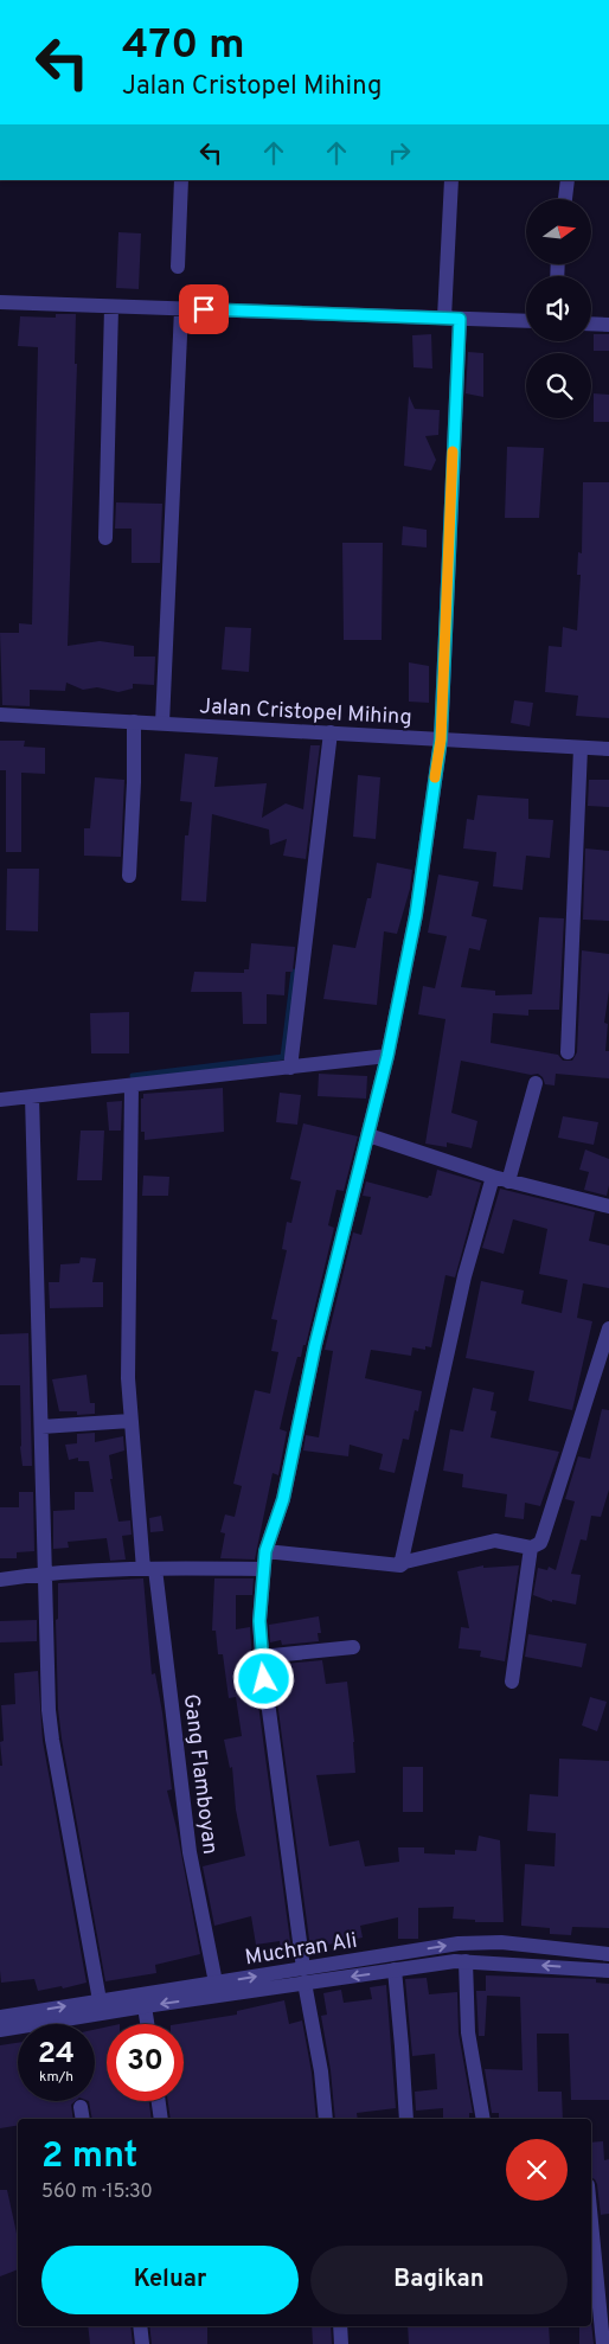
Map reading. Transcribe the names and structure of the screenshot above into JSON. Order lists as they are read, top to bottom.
{
  "streets": {
    "street": ["Jalan Cristopel Mihing", "Gang Flamboyan", "Muchran Ali"]
  },
  "crossings": [
    ["Gang Flamboyan", "Muchran Ali"]
  ],
  "north": "right",
  "page": {
    "turn": ["470 m", "Jalan Cristopel Mihing"],
    "speed": "24 km/h",
    "limit": "30",
    "heading": ["2 mnt", "560 m · 15:30"],
    "buttons": ["Keluar", "Bagikan"]
  }
}
